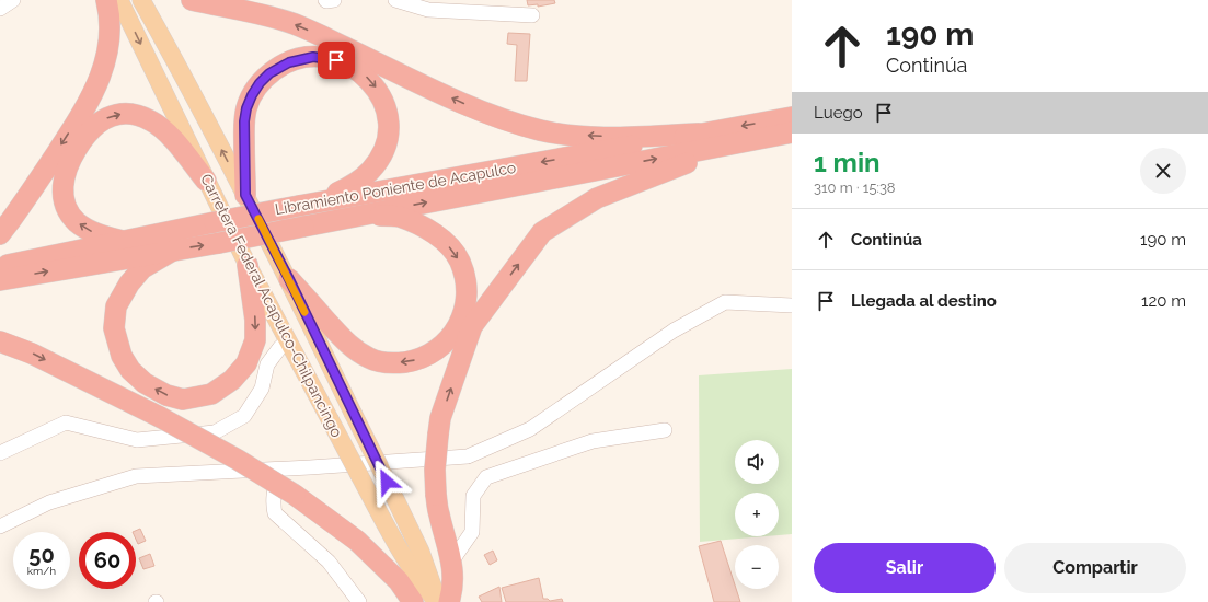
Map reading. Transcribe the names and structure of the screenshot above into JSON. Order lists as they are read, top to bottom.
{
  "streets": {
    "highway": ["Libramiento Poniente de Acapulco"],
    "main road": ["Carretera Federal Acapulco-Chilpancingo"]
  },
  "page": {
    "turn": ["190 m", "Continúa"],
    "then": "Luego",
    "heading": ["1 min", "310 m · 15:38"],
    "list": [
      {
        "name": "Continúa",
        "value": "190 m"
      },
      {
        "name": "Llegada al destino",
        "value": "120 m"
      }
    ],
    "map_buttons": ["+", "−"],
    "speed": "50 km/h",
    "limit": "60",
    "buttons": ["Salir", "Compartir"]
  }
}
